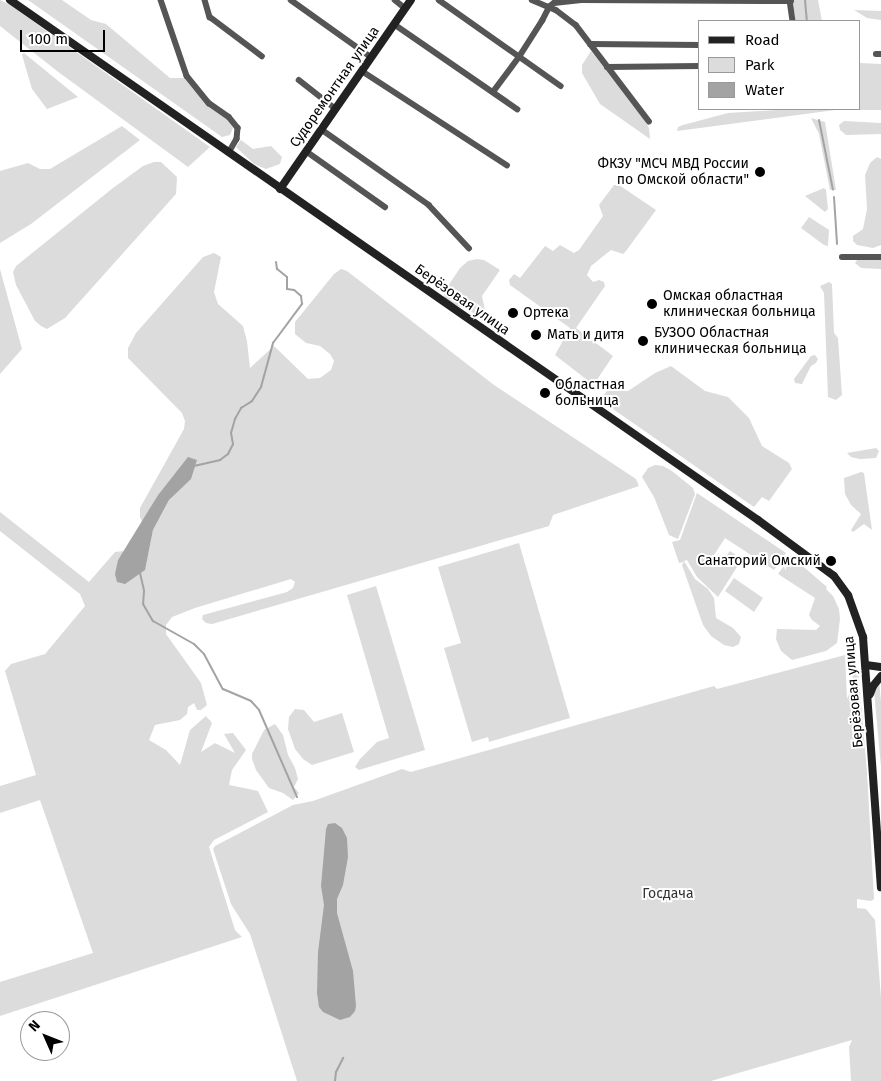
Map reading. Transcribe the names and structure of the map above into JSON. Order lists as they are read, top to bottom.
{
  "streets": {
    "main road": ["Судоремонтная улица", "Берёзовая улица"]
  },
  "crossings": [
    ["Судоремонтная улица", "Берёзовая улица"]
  ],
  "parks": ["Госдача"],
  "places": [
    "ФКЗУ \"МСЧ МВД России по Омской области\"",
    "Омская областная клиническая больница",
    "Ортека",
    "Мать и дитя",
    "БУЗОО Областная клиническая больница",
    "Областная больница",
    "Санаторий Омский"
  ],
  "legend": ["Road", "Park", "Water"],
  "scale_bar": "100 m",
  "north": "top left"
}
